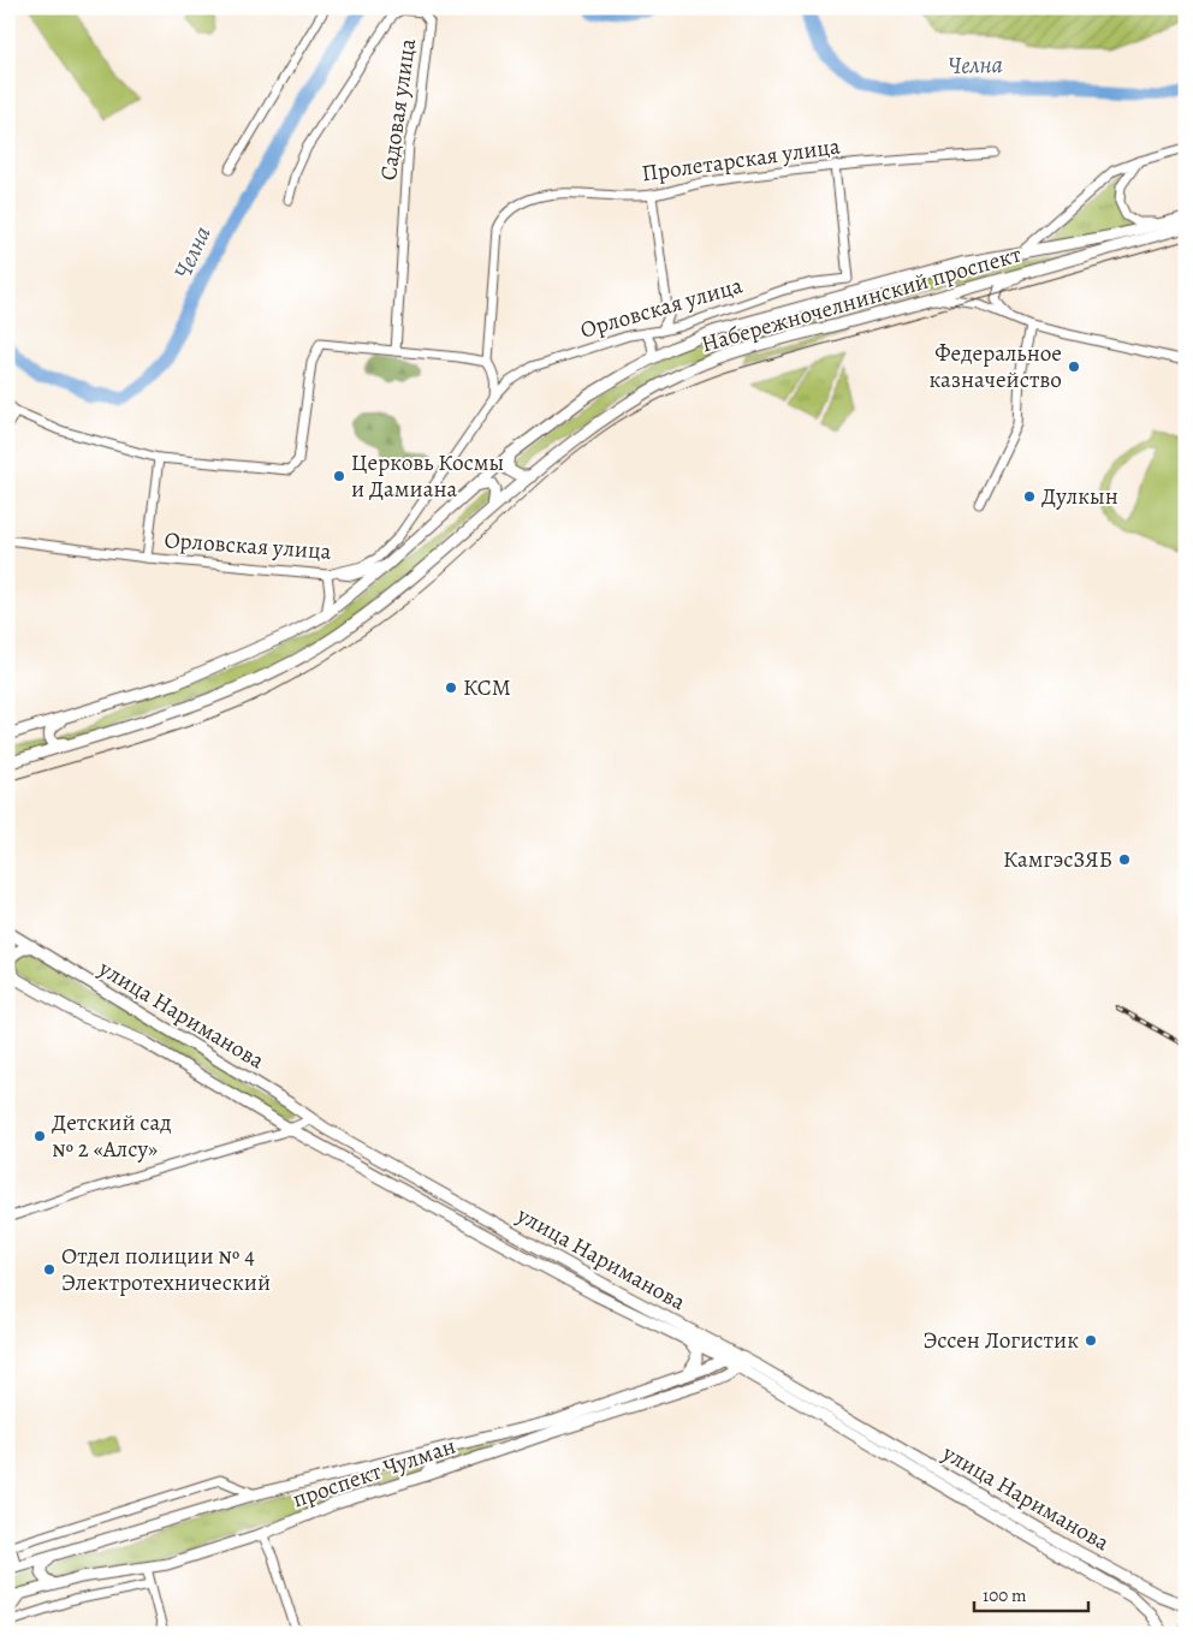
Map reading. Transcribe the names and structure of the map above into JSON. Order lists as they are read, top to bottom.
{
  "streets": {
    "main road": ["Набережночелнинский проспект", "улица Нариманова", "проспект Чулман"],
    "street": ["Садовая улица", "Пролетарская улица", "Орловская улица"]
  },
  "crossings": [
    ["Пролетарская улица", "Орловская улица"],
    ["улица Нариманова", "проспект Чулман"]
  ],
  "water": ["Челна"],
  "places": [
    "Федеральное казначейство",
    "Церковь Космы и Дамиана",
    "Дулкын",
    "КСМ",
    "КамгэсЗЯБ",
    "Детский сад № 2 «Алсу»",
    "Отдел полиции № 4 Электротехнический",
    "Эссен Логистик"
  ],
  "scale_bar": "100 m"
}
